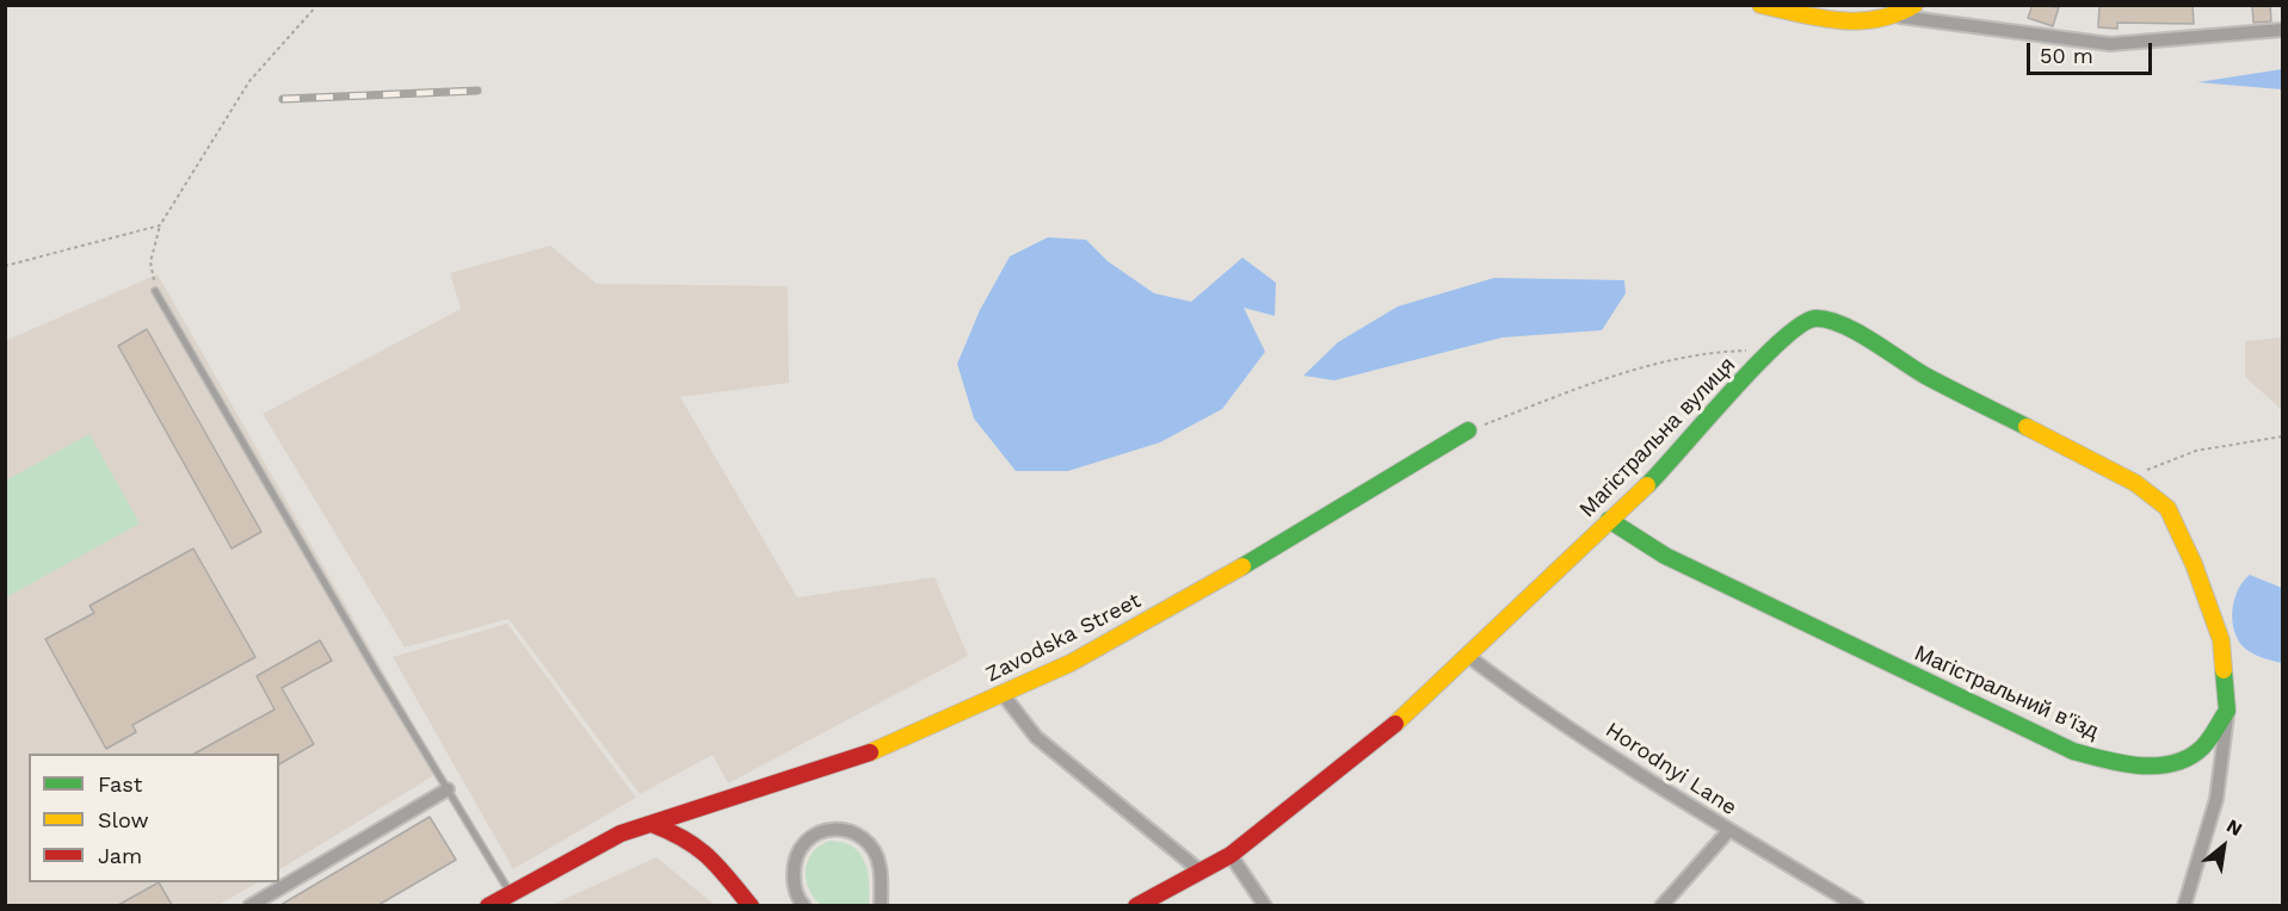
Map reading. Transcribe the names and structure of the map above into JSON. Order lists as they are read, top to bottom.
{
  "streets": {
    "street": [
      "Магістральна вулиця",
      "Zavodska Street",
      "Магістральний в'їзд",
      "Horodnyi Lane"
    ]
  },
  "crossings": [
    ["Магістральна вулиця", "Магістральний в'їзд"],
    ["Магістральна вулиця", "Horodnyi Lane"]
  ],
  "legend": ["Fast", "Slow", "Jam"],
  "scale_bar": "50 m",
  "north": "top right"
}
